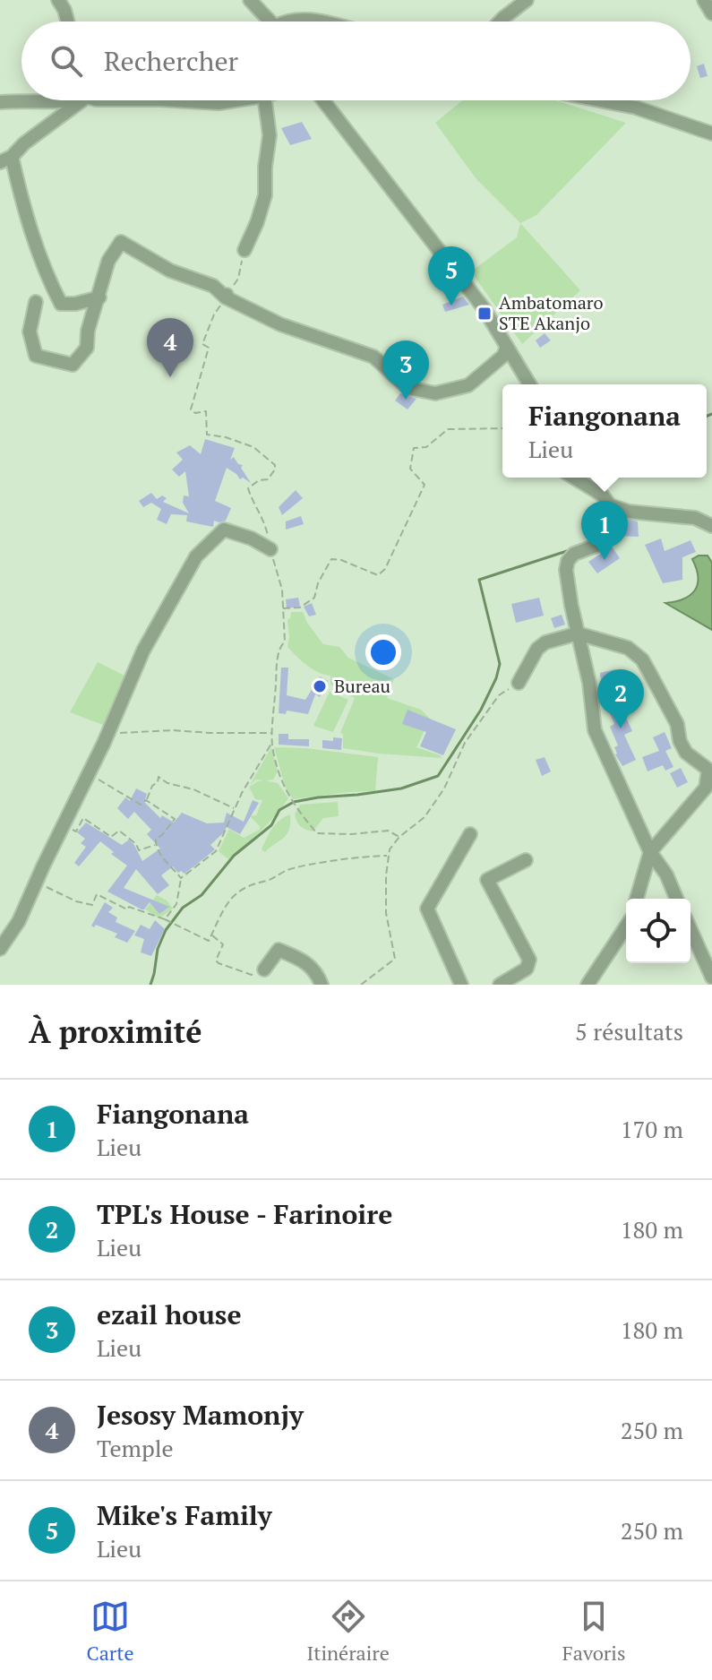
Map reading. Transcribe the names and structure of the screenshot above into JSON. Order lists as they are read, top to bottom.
{
  "places": {
    "transit": ["Ambatomaro STE Akanjo"],
    "other": ["Bureau"]
  },
  "page": {
    "search": "Rechercher",
    "pins": [
      "5",
      "4",
      "3",
      "1",
      "2"
    ],
    "popup": ["Fiangonana", "Lieu"],
    "heading": ["À proximité", "5 résultats"],
    "list": [
      {
        "mark": "1",
        "name": "Fiangonana",
        "note": "Lieu",
        "value": "170 m"
      },
      {
        "mark": "2",
        "name": "TPL's House - Farinoire",
        "note": "Lieu",
        "value": "180 m"
      },
      {
        "mark": "3",
        "name": "ezail house",
        "note": "Lieu",
        "value": "180 m"
      },
      {
        "mark": "4",
        "name": "Jesosy Mamonjy",
        "note": "Temple",
        "value": "250 m"
      },
      {
        "mark": "5",
        "name": "Mike's Family",
        "note": "Lieu",
        "value": "250 m"
      }
    ],
    "nav": ["Carte", "Itinéraire", "Favoris"]
  }
}
